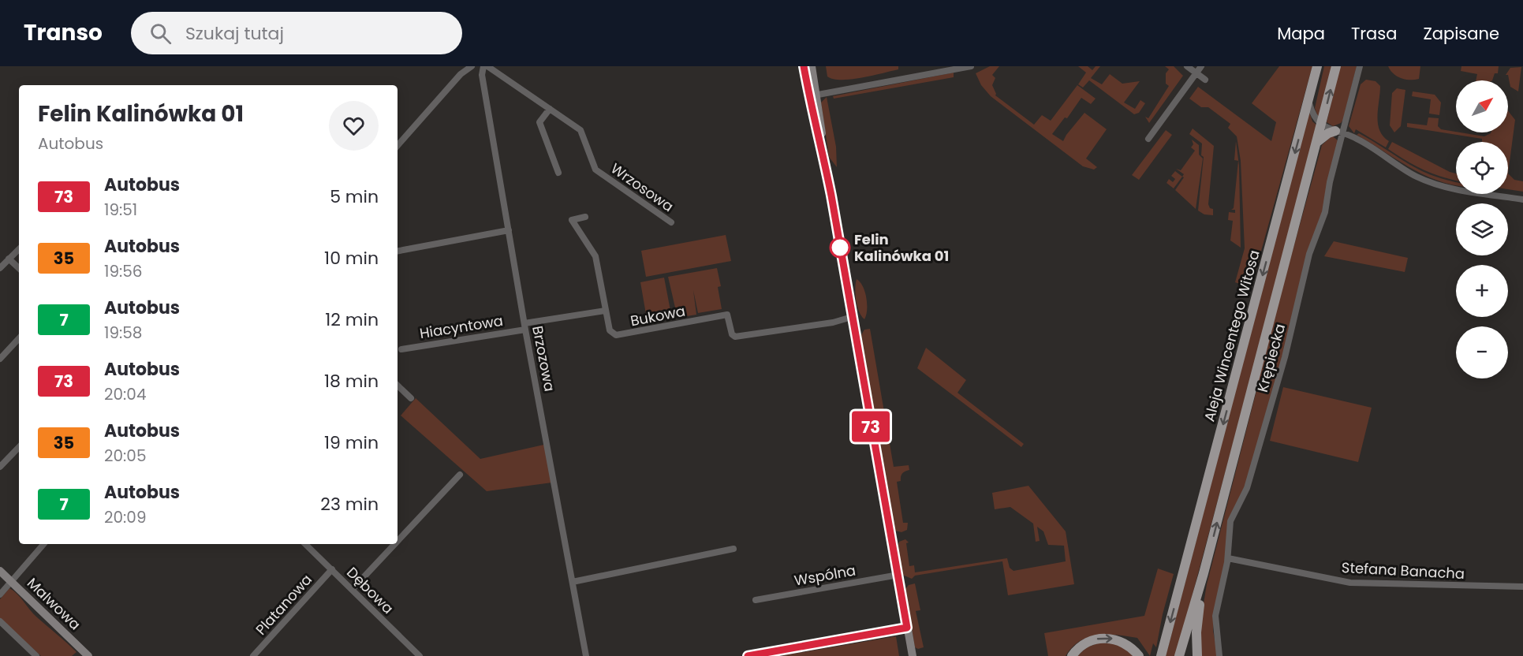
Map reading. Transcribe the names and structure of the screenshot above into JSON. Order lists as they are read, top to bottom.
{
  "streets": {
    "main road": ["Aleja Wincentego Witosa"],
    "street": [
      "Wrzosowa",
      "Bukowa",
      "Hiacyntowa",
      "Krępiecka",
      "Brzozowa",
      "Stefana Banacha",
      "Wspólna",
      "Dębowa",
      "Malwowa",
      "Platanowa"
    ]
  },
  "crossings": [
    ["Hiacyntowa", "Brzozowa"],
    ["Krępiecka", "Stefana Banacha"],
    ["Dębowa", "Platanowa"]
  ],
  "places": ["Felin Kalinówka 01"],
  "lines": ["bus line 73"],
  "north": "top right",
  "page": {
    "header": "Transo",
    "search": "Szukaj tutaj",
    "nav": ["Mapa", "Trasa", "Zapisane"],
    "on_map": "73",
    "map_buttons": ["+", "−"],
    "heading": ["Felin Kalinówka 01", "Autobus"],
    "list": [
      {
        "mark": "73",
        "name": "Autobus",
        "note": "19:51",
        "value": "5 min"
      },
      {
        "mark": "35",
        "name": "Autobus",
        "note": "19:56",
        "value": "10 min"
      },
      {
        "mark": "7",
        "name": "Autobus",
        "note": "19:58",
        "value": "12 min"
      },
      {
        "mark": "73",
        "name": "Autobus",
        "note": "20:04",
        "value": "18 min"
      },
      {
        "mark": "35",
        "name": "Autobus",
        "note": "20:05",
        "value": "19 min"
      },
      {
        "mark": "7",
        "name": "Autobus",
        "note": "20:09",
        "value": "23 min"
      }
    ]
  }
}
